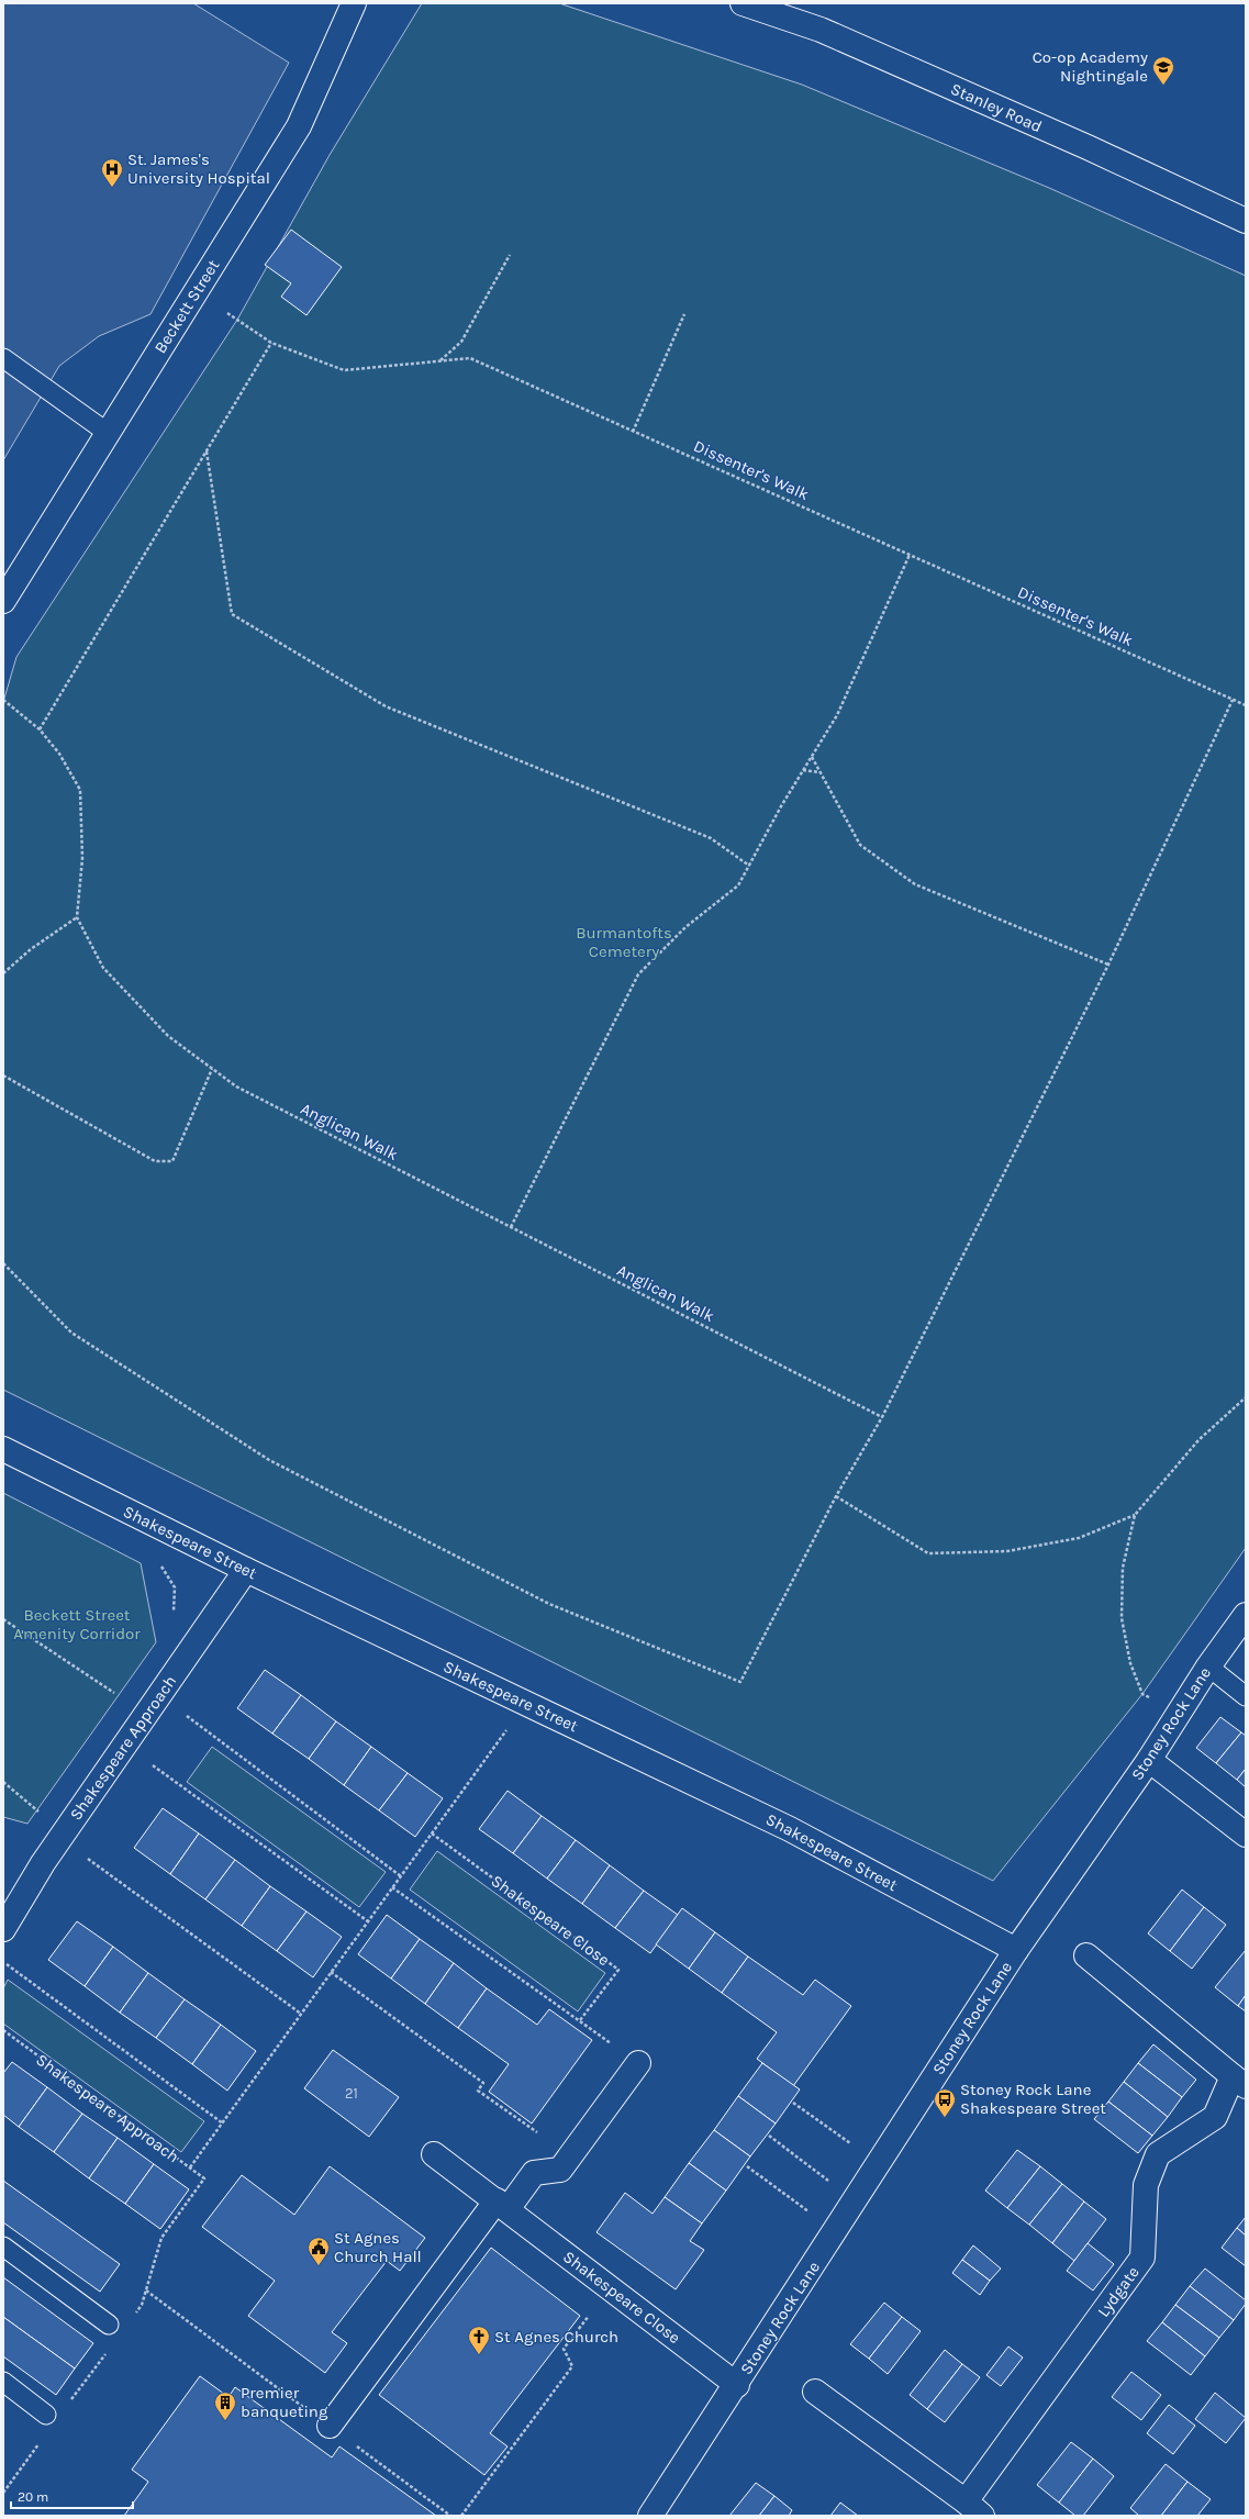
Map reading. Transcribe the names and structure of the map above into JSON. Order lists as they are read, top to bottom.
{
  "streets": {
    "street": [
      "Stanley Road",
      "Beckett Street",
      "Shakespeare Street",
      "Stoney Rock Lane",
      "Shakespeare Approach",
      "Shakespeare Close",
      "Lydgate"
    ],
    "path": ["Dissenter's Walk", "Anglican Walk"]
  },
  "crossings": [
    ["Shakespeare Street", "Stoney Rock Lane"],
    ["Shakespeare Street", "Shakespeare Approach"],
    ["Stoney Rock Lane", "Shakespeare Close"],
    ["Shakespeare Approach", "Shakespeare Close"]
  ],
  "parks": ["Burmantofts Cemetery", "Beckett Street Amenity Corridor"],
  "places": {
    "school or university": ["Co-op Academy Nightingale"],
    "hospital": ["St. James's University Hospital"],
    "bus stop": ["Stoney Rock Lane Shakespeare Street"],
    "public building": ["St Agnes Church Hall"],
    "church": ["St Agnes Church"],
    "building": ["Premier banqueting"]
  },
  "house_numbers": ["21"],
  "scale_bar": "20 m"
}
